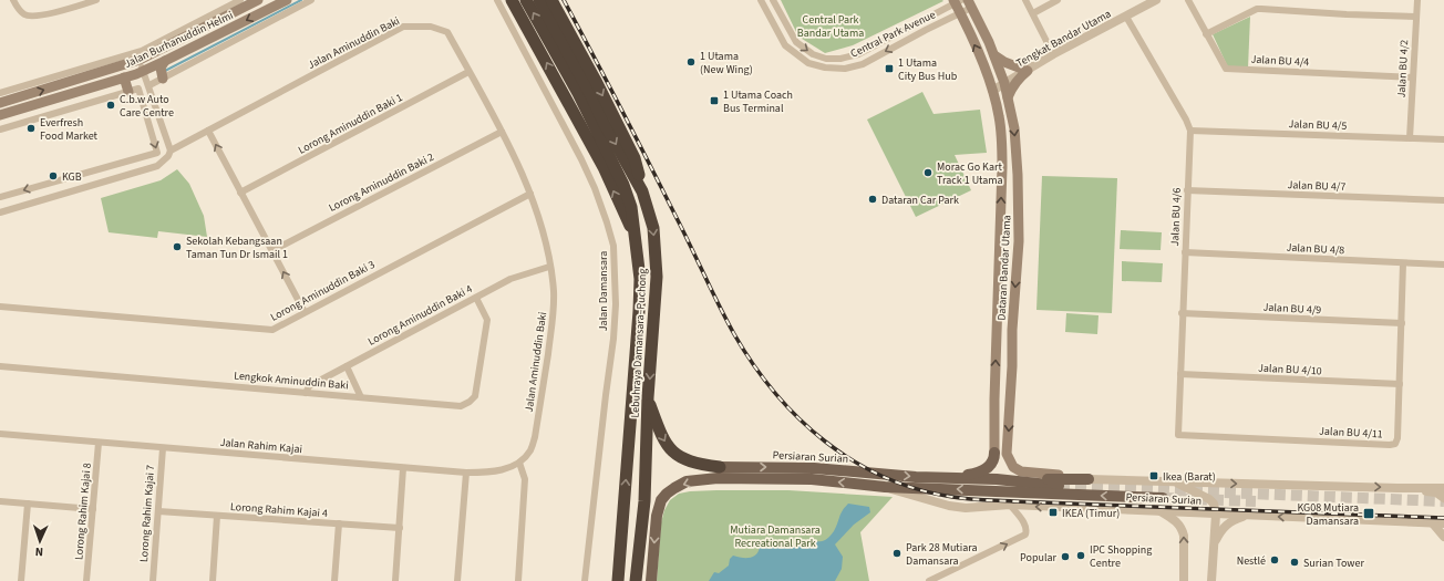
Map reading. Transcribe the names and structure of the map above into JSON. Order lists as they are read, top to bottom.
{
  "streets": {
    "highway": ["Lebuhraya Damansara–Puchong"],
    "main road": ["Jalan Burhanuddin Helmi", "Dataran Bandar Utama", "Persiaran Surian"],
    "street": [
      "Central Park Avenue",
      "Tengkat Bandar Utama",
      "Jalan Aminuddin Baki",
      "Jalan BU 4/4",
      "Jalan BU 4/2",
      "Lorong Aminuddin Baki 1",
      "Jalan BU 4/5",
      "Lorong Aminuddin Baki 2",
      "Jalan BU 4/7",
      "Jalan BU 4/6",
      "Jalan BU 4/8",
      "Lorong Aminuddin Baki 3",
      "Jalan Damansara",
      "Jalan BU 4/9",
      "Lorong Aminuddin Baki 4",
      "Jalan BU 4/10",
      "Lengkok Aminuddin Baki",
      "Jalan BU 4/11",
      "Jalan Rahim Kajai",
      "Lorong Rahim Kajai 4",
      "Lorong Rahim Kajai 8",
      "Lorong Rahim Kajai 7"
    ]
  },
  "crossings": [
    ["Central Park Avenue", "Dataran Bandar Utama"],
    ["Tengkat Bandar Utama", "Jalan BU 4/6"],
    ["Tengkat Bandar Utama", "Dataran Bandar Utama"],
    ["Jalan Aminuddin Baki", "Lorong Aminuddin Baki 1"],
    ["Jalan Aminuddin Baki", "Lorong Aminuddin Baki 2"],
    ["Jalan Aminuddin Baki", "Lorong Aminuddin Baki 3"],
    ["Jalan Aminuddin Baki", "Lorong Aminuddin Baki 4"],
    ["Jalan Aminuddin Baki", "Jalan Rahim Kajai"],
    ["Jalan BU 4/4", "Jalan BU 4/2"],
    ["Jalan BU 4/2", "Jalan BU 4/5"],
    ["Jalan BU 4/5", "Jalan BU 4/6"],
    ["Jalan BU 4/7", "Jalan BU 4/6"],
    ["Jalan BU 4/6", "Jalan BU 4/8"],
    ["Jalan BU 4/6", "Jalan BU 4/9"],
    ["Jalan BU 4/6", "Jalan BU 4/10"],
    ["Jalan BU 4/6", "Jalan BU 4/11"],
    ["Jalan BU 4/8", "Jalan BU 4/11"],
    ["Jalan BU 4/9", "Jalan BU 4/11"],
    ["Lorong Aminuddin Baki 4", "Lengkok Aminuddin Baki"],
    ["Jalan BU 4/10", "Jalan BU 4/11"],
    ["Jalan Rahim Kajai", "Lorong Rahim Kajai 8"],
    ["Jalan Rahim Kajai", "Lorong Rahim Kajai 7"],
    ["Lorong Rahim Kajai 4", "Lorong Rahim Kajai 7"]
  ],
  "parks": ["Central Park Bandar Utama", "Mutiara Damansara Recreational Park"],
  "places": {
    "other": [
      "1 Utama (New Wing)",
      "C.b.w Auto Care Centre",
      "Everfresh Food Market",
      "Morac Go Kart Track 1 Utama",
      "KGB",
      "Dataran Car Park",
      "Sekolah Kebangsaan Taman Tun Dr Ismail 1",
      "Park 28 Mutiara Damansara",
      "IPC Shopping Centre",
      "Popular",
      "Nestlé",
      "Surian Tower"
    ],
    "transit": [
      "1 Utama City Bus Hub",
      "1 Utama Coach Bus Terminal",
      "Ikea (Barat)",
      "IKEA (Timur)",
      "KG08 Mutiara Damansara"
    ]
  },
  "north": "bottom"
}
